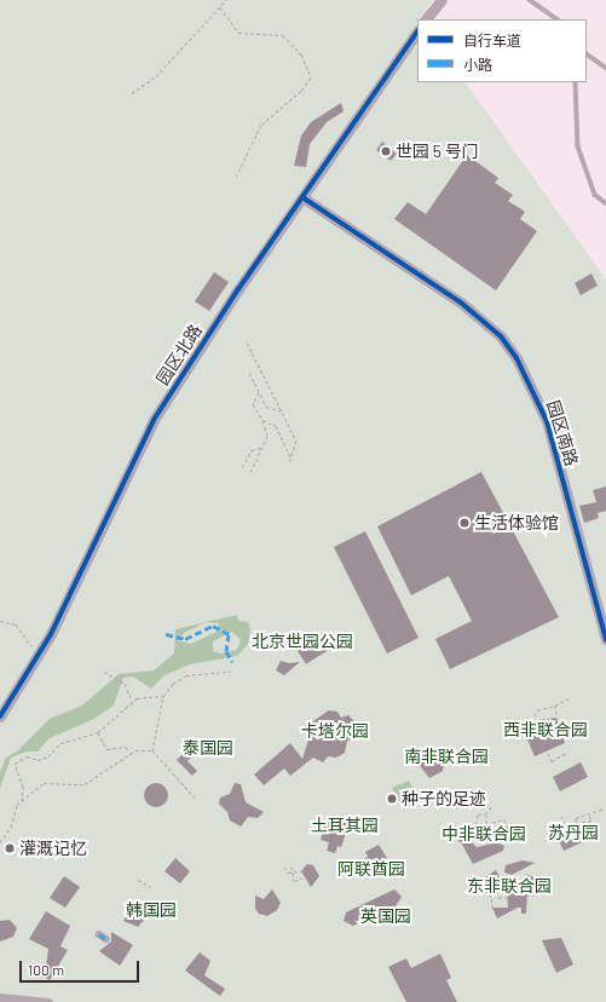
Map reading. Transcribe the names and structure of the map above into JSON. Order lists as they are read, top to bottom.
{
  "streets": {
    "street": ["园区北路", "园区南路"]
  },
  "crossings": [
    ["园区北路", "园区南路"]
  ],
  "parks": [
    "北京世园公园",
    "西非联合园",
    "卡塔尔园",
    "泰国园",
    "南非联合园",
    "土耳其园",
    "苏丹园",
    "中非联合园",
    "阿联酋园",
    "东非联合园",
    "韩国园",
    "英国园"
  ],
  "places": [
    "世园 5 号门",
    "生活体验馆",
    "种子的足迹",
    "灌溉记忆"
  ],
  "legend": ["自行车道", "小路"],
  "scale_bar": "100 m"
}
